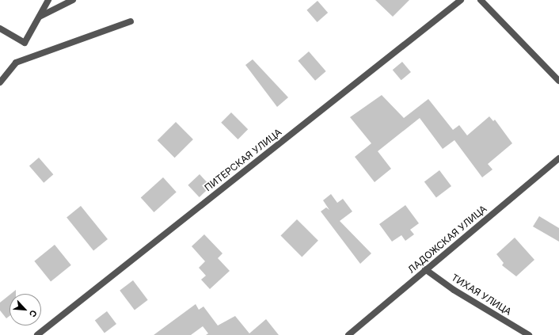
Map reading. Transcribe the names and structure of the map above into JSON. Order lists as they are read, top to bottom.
{
  "streets": {
    "street": ["ПИТЕРСКАЯ УЛИЦА", "ЛАДОЖСКАЯ УЛИЦА", "ТИХАЯ УЛИЦА"]
  },
  "crossings": [
    ["ЛАДОЖСКАЯ УЛИЦА", "ТИХАЯ УЛИЦА"]
  ],
  "north": "bottom right"
}
